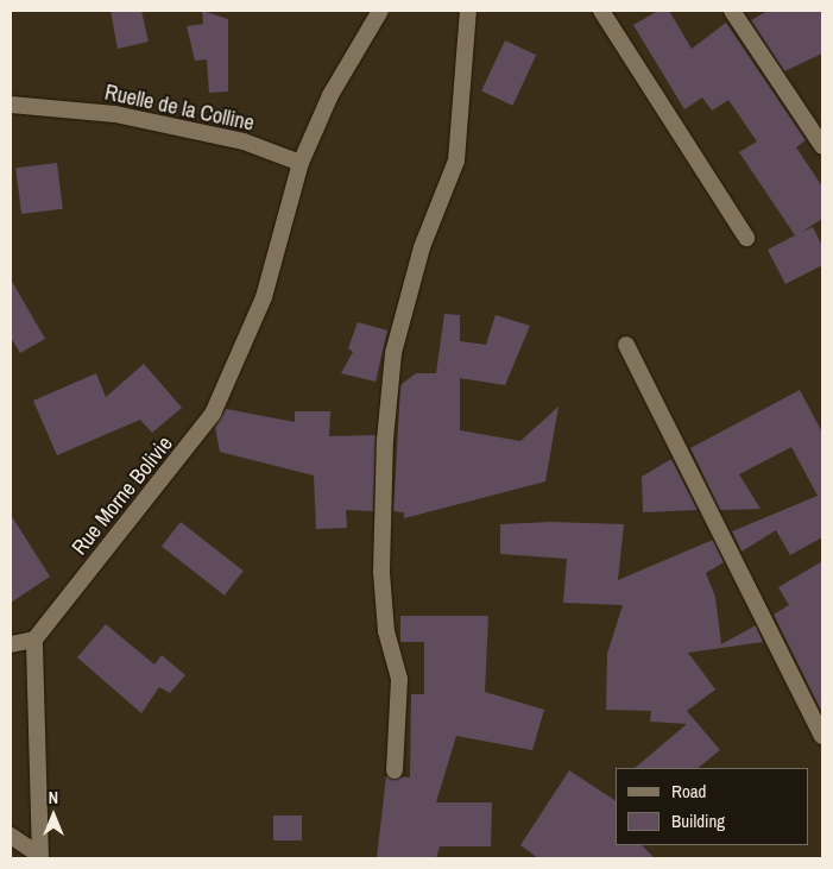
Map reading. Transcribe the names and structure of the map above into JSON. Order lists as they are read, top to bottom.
{
  "streets": {
    "street": ["Ruelle de la Colline", "Rue Morne Bolivie"]
  },
  "crossings": [
    ["Ruelle de la Colline", "Rue Morne Bolivie"]
  ],
  "legend": ["Road", "Building"],
  "north": "top"
}
